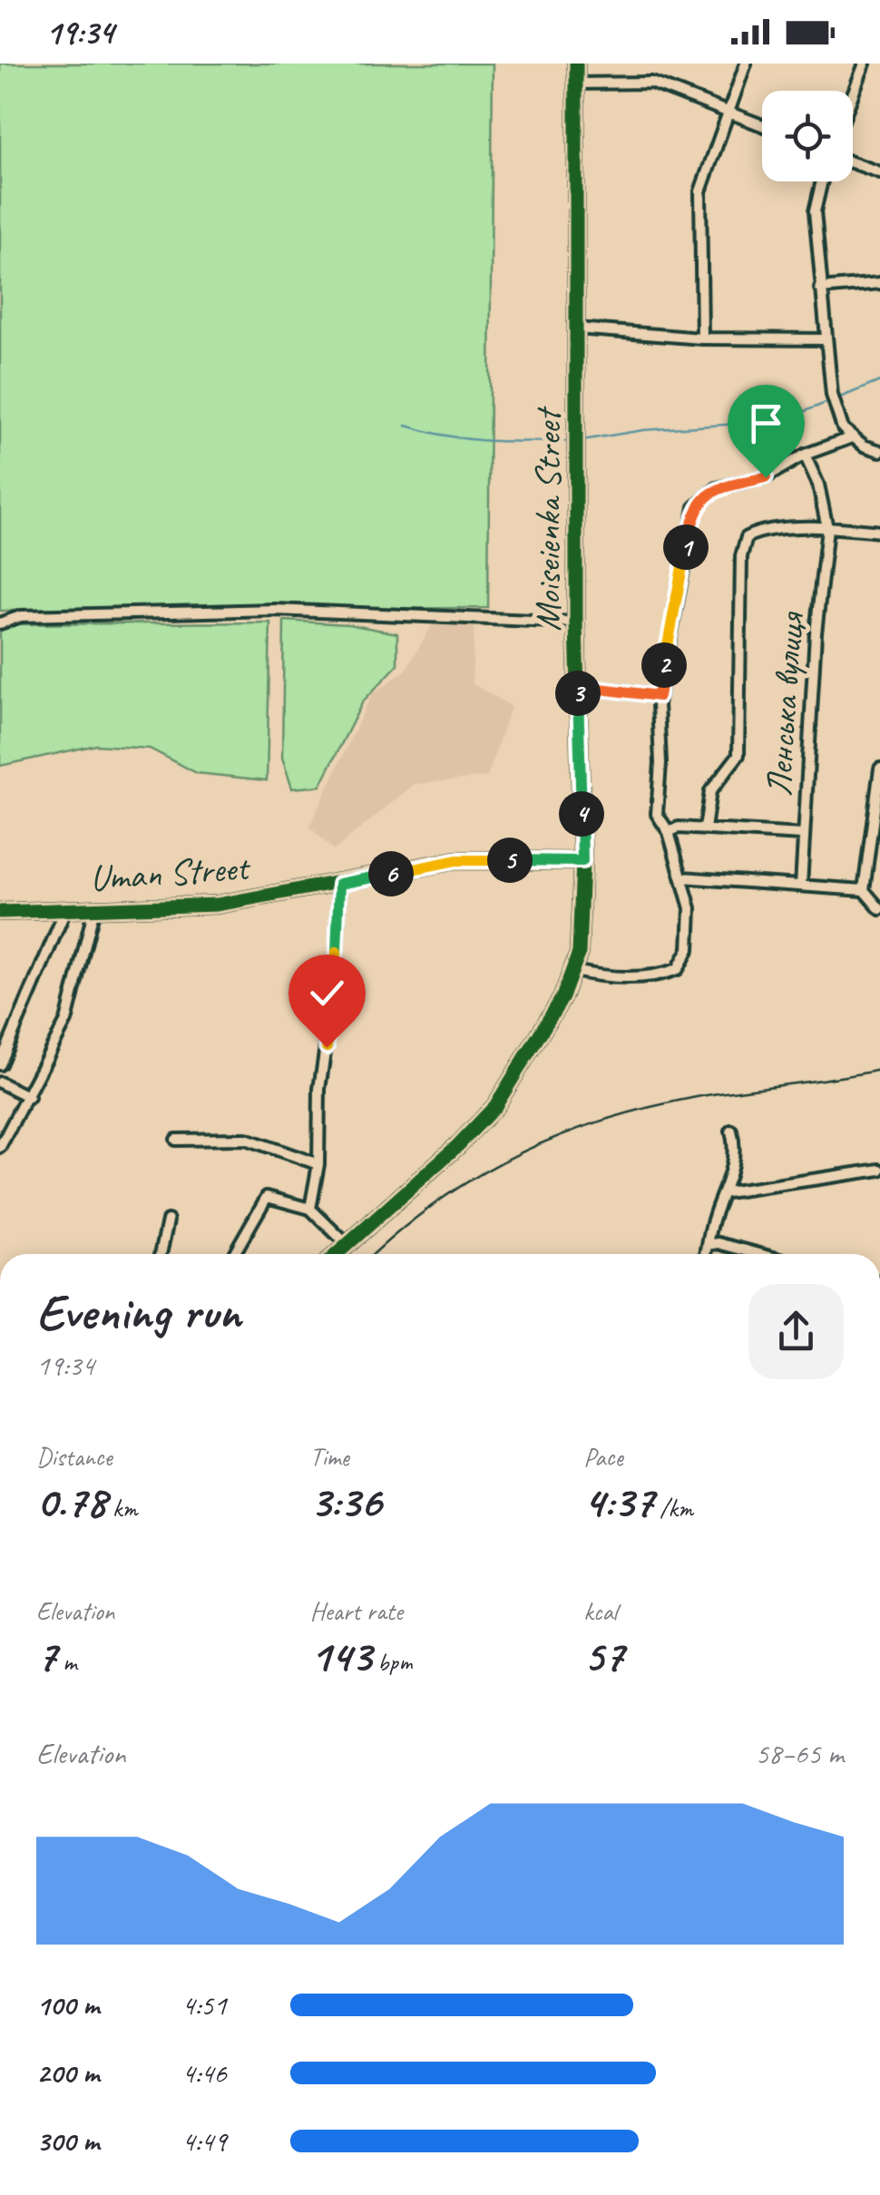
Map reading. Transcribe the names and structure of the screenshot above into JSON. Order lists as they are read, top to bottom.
{
  "streets": {
    "street": ["Moiseienka Street", "Ленська вулиця", "Uman Street"]
  },
  "crossings": [
    ["Moiseienka Street", "Uman Street"]
  ],
  "page": {
    "status": "19:34",
    "pins": [
      "1",
      "2",
      "3",
      "4",
      "5",
      "6"
    ],
    "heading": ["Evening run", "19:34"],
    "stats": [
      ["Distance", "0.78 km"],
      ["Time", "3:36"],
      ["Pace", "4:37 /km"],
      ["Elevation", "7 m"],
      ["Heart rate", "143 bpm"],
      ["kcal", "57"]
    ],
    "chart": ["Elevation", "58–65 m"],
    "list": [
      {
        "name": "100 m",
        "note": "4:51"
      },
      {
        "name": "200 m",
        "note": "4:46"
      },
      {
        "name": "300 m",
        "note": "4:49"
      }
    ]
  }
}
